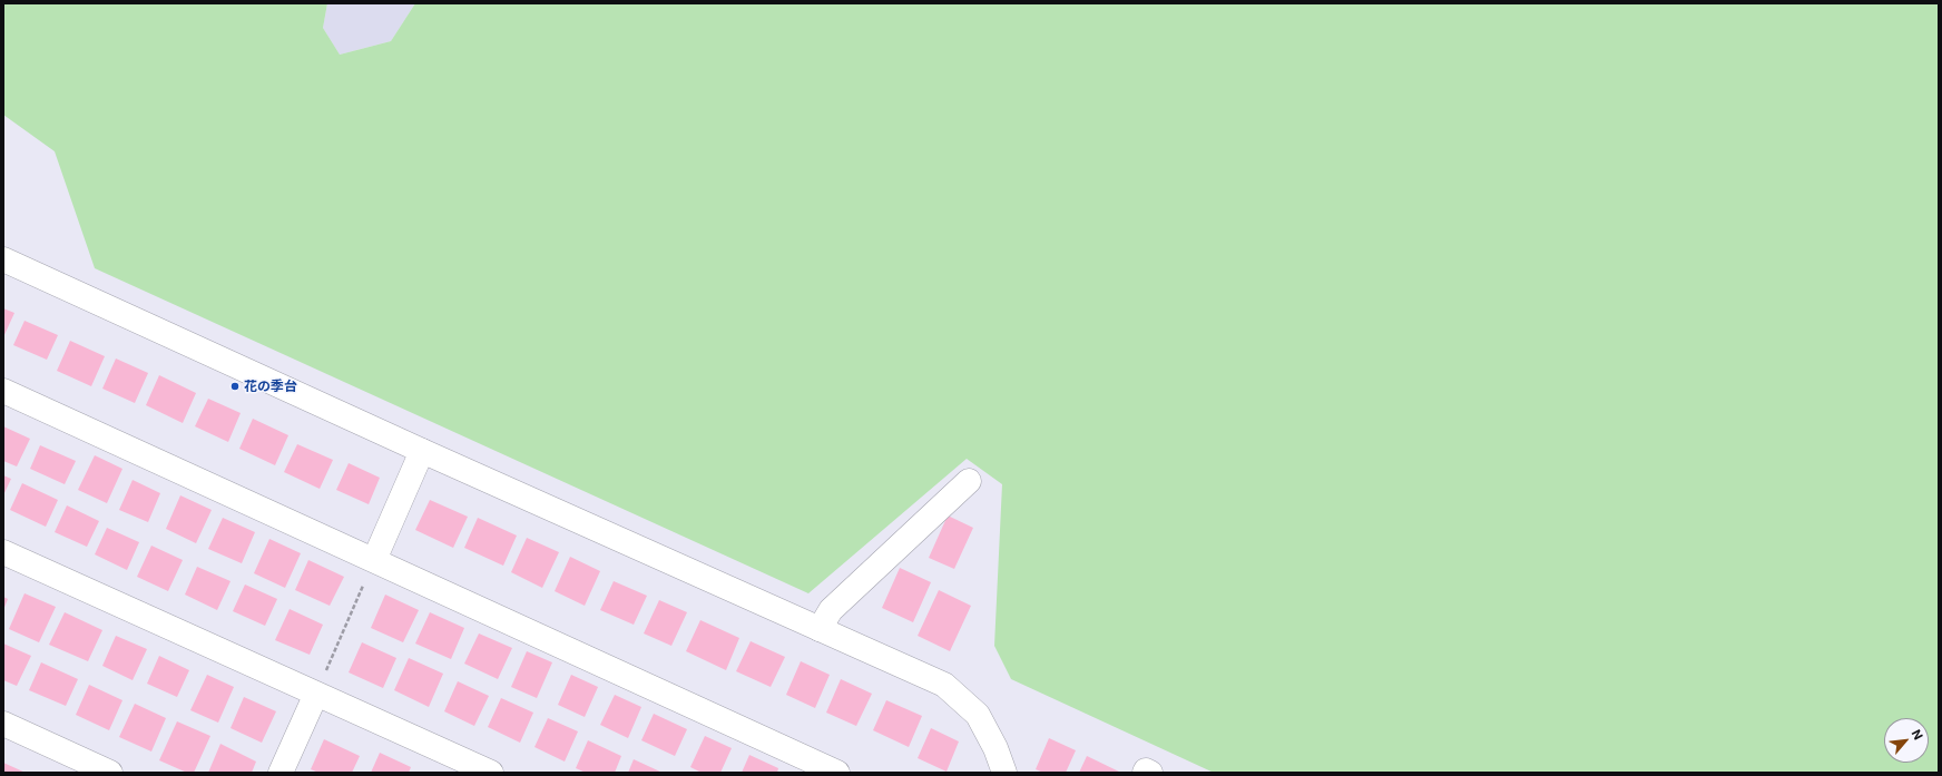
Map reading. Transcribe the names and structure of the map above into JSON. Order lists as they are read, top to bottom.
{
  "places": ["花の季台"],
  "north": "top right"
}
